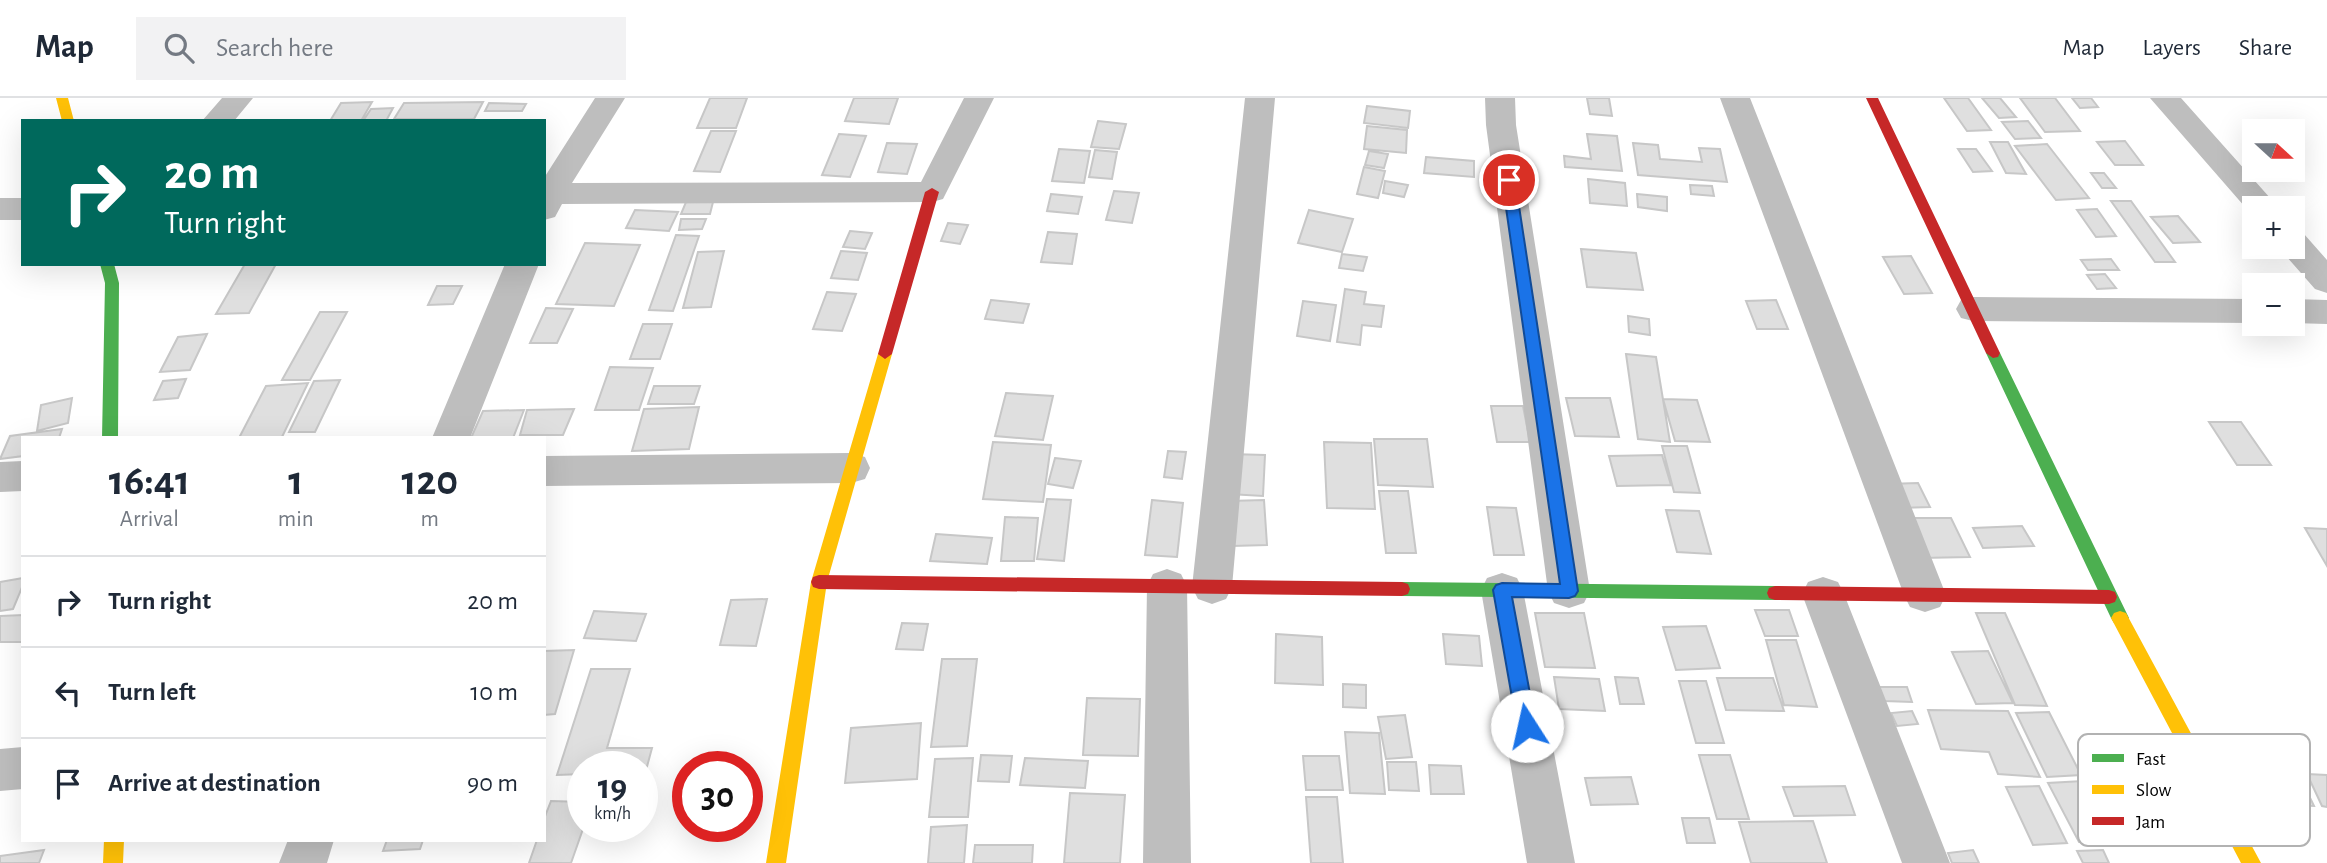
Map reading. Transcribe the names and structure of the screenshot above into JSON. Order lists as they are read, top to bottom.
{
  "legend": ["Fast", "Slow", "Jam"],
  "north": "right",
  "page": {
    "header": "Map",
    "search": "Search here",
    "nav": ["Map", "Layers", "Share"],
    "map_buttons": ["+", "−"],
    "turn": ["20 m", "Turn right"],
    "eta": [
      "16:41",
      "Arrival",
      "1",
      "min",
      "120",
      "m"
    ],
    "list": [
      {
        "name": "Turn right",
        "value": "20 m"
      },
      {
        "name": "Turn left",
        "value": "10 m"
      },
      {
        "name": "Arrive at destination",
        "value": "90 m"
      }
    ],
    "speed": "19 km/h",
    "limit": "30"
  }
}
